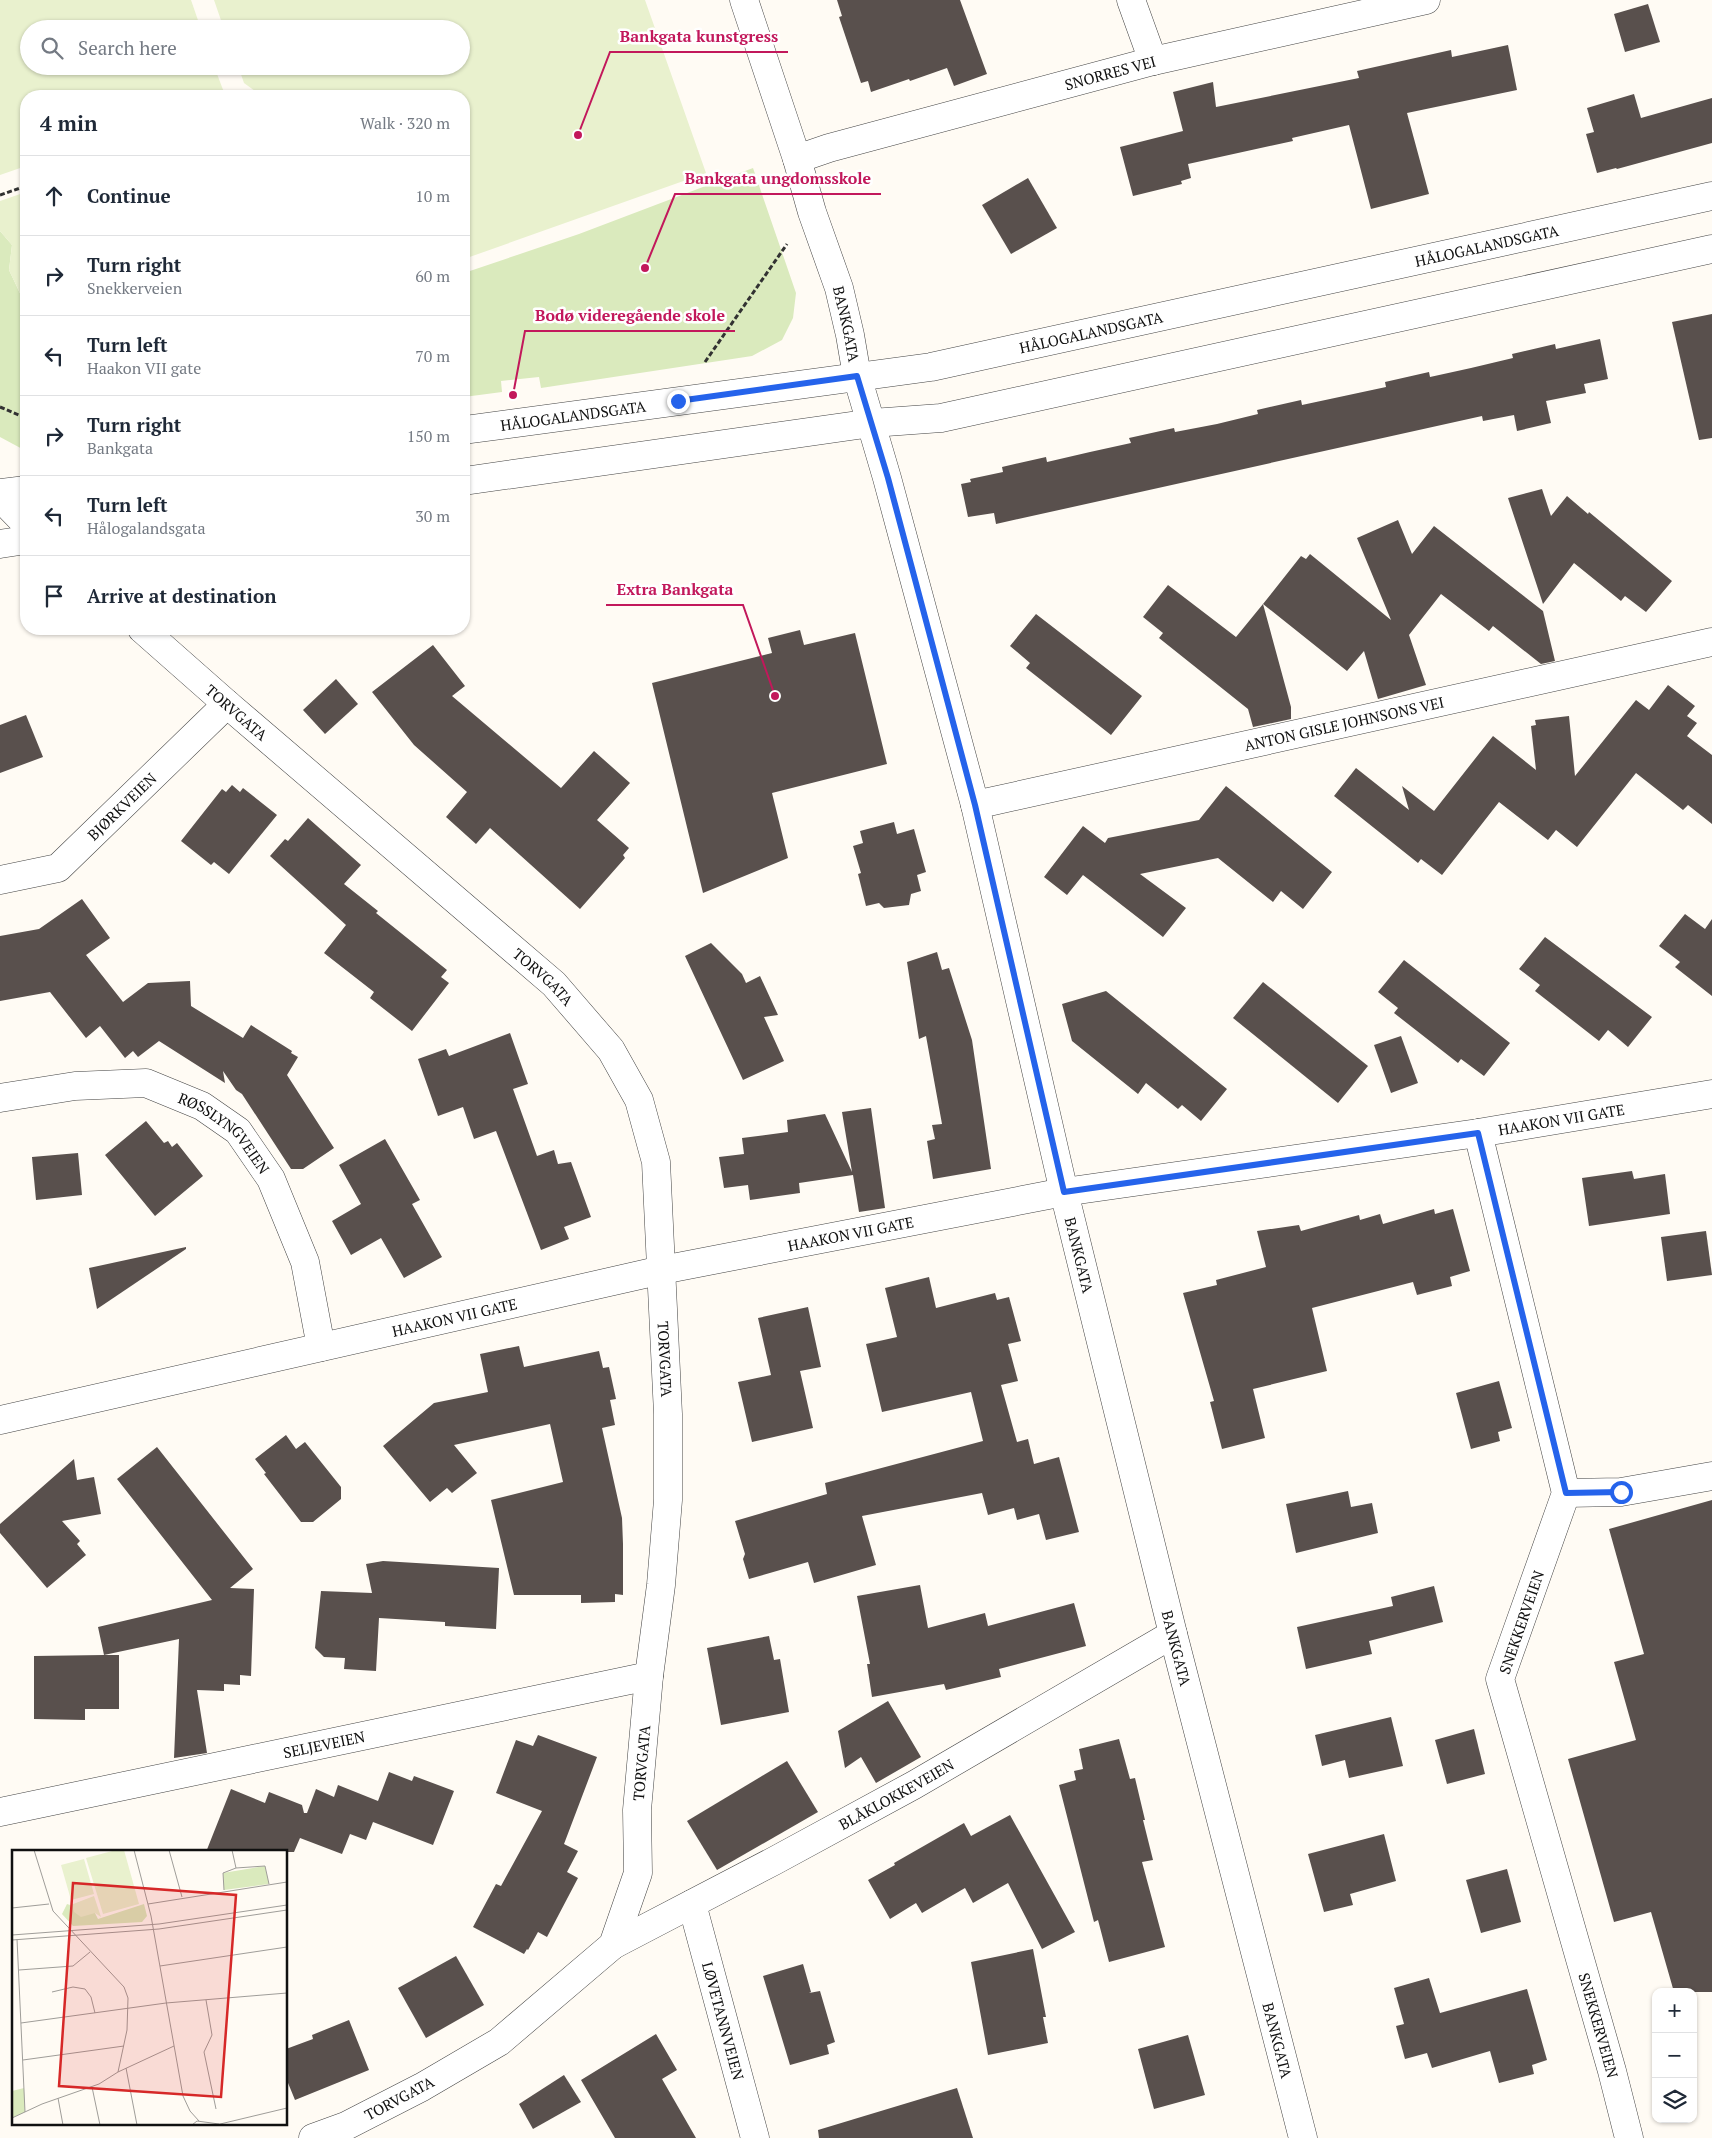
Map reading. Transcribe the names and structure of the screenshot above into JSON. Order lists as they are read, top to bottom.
{
  "streets": {
    "street": [
      "SNORRES VEI",
      "HÅLOGALANDSGATA",
      "BANKGATA",
      "TORVGATA",
      "ANTON GISLE JOHNSONS VEI",
      "BJØRKVEIEN",
      "HAAKON VII GATE",
      "RØSSLYNGVEIEN",
      "SNEKKERVEIEN",
      "SELJEVEIEN",
      "BLÅKLOKKEVEIEN",
      "LØVETANNVEIEN"
    ]
  },
  "crossings": [
    ["SNORRES VEI", "BANKGATA"],
    ["HÅLOGALANDSGATA", "BANKGATA"],
    ["BANKGATA", "ANTON GISLE JOHNSONS VEI"],
    ["BANKGATA", "HAAKON VII GATE"],
    ["BANKGATA", "BLÅKLOKKEVEIEN"],
    ["TORVGATA", "BJØRKVEIEN"],
    ["TORVGATA", "HAAKON VII GATE"],
    ["TORVGATA", "SELJEVEIEN"],
    ["TORVGATA", "BLÅKLOKKEVEIEN"],
    ["HAAKON VII GATE", "RØSSLYNGVEIEN"],
    ["BLÅKLOKKEVEIEN", "LØVETANNVEIEN"]
  ],
  "places": [
    "Bankgata kunstgress",
    "Bankgata ungdomsskole",
    "Bodø videregående skole",
    "Extra Bankgata"
  ],
  "page": {
    "search": "Search here",
    "heading": ["4 min", "Walk · 320 m"],
    "list": [
      ["Continue", "10 m"],
      ["Turn right", "Snekkerveien", "60 m"],
      ["Turn left", "Haakon VII gate", "70 m"],
      ["Turn right", "Bankgata", "150 m"],
      ["Turn left", "Hålogalandsgata", "30 m"],
      "Arrive at destination"
    ],
    "map_buttons": ["+", "−"]
  }
}
